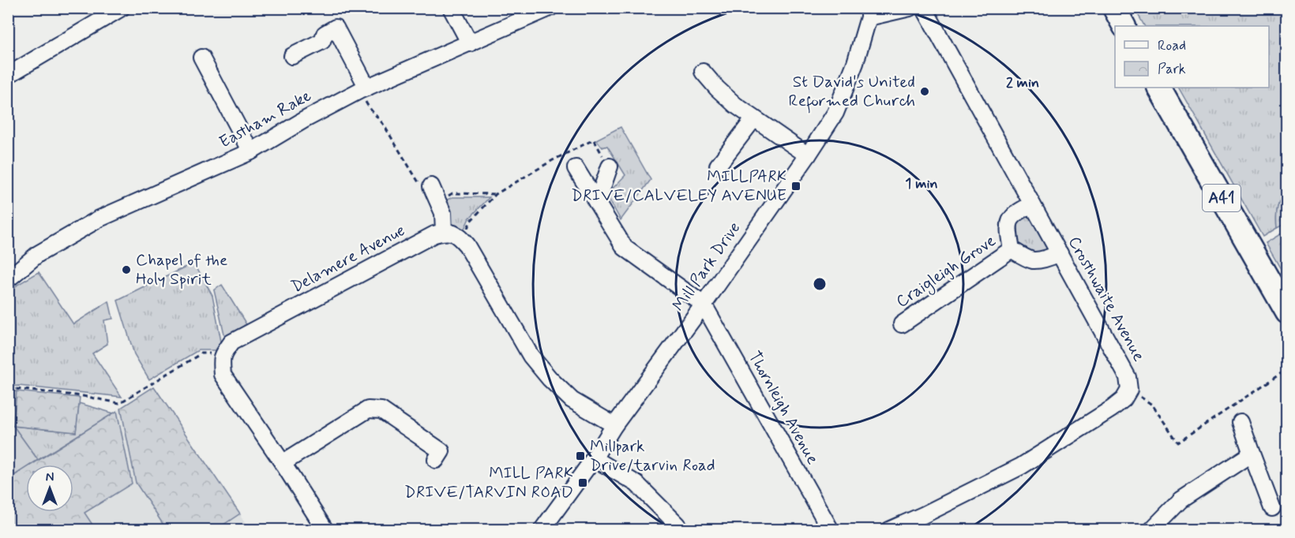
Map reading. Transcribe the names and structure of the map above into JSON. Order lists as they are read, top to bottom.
{
  "streets": {
    "highway": ["A41"],
    "street": [
      "Eastham Rake",
      "Delamere Avenue",
      "Mill Park Drive",
      "Craigleigh Grove",
      "Crosthwaite Avenue",
      "Thornleigh Avenue"
    ]
  },
  "crossings": [
    ["Mill Park Drive", "Thornleigh Avenue"],
    ["Craigleigh Grove", "Crosthwaite Avenue"]
  ],
  "places": {
    "other": ["St David's United Reformed Church", "Chapel of the Holy Spirit"],
    "transit": ["MILLPARK DRIVE/CALVELEY AVENUE", "Millpark Drive/tarvin Road", "MILL PARK DRIVE/TARVIN ROAD"]
  },
  "legend": ["Road", "Park"],
  "north": "top",
  "rings": ["2 min", "1 min"]
}
